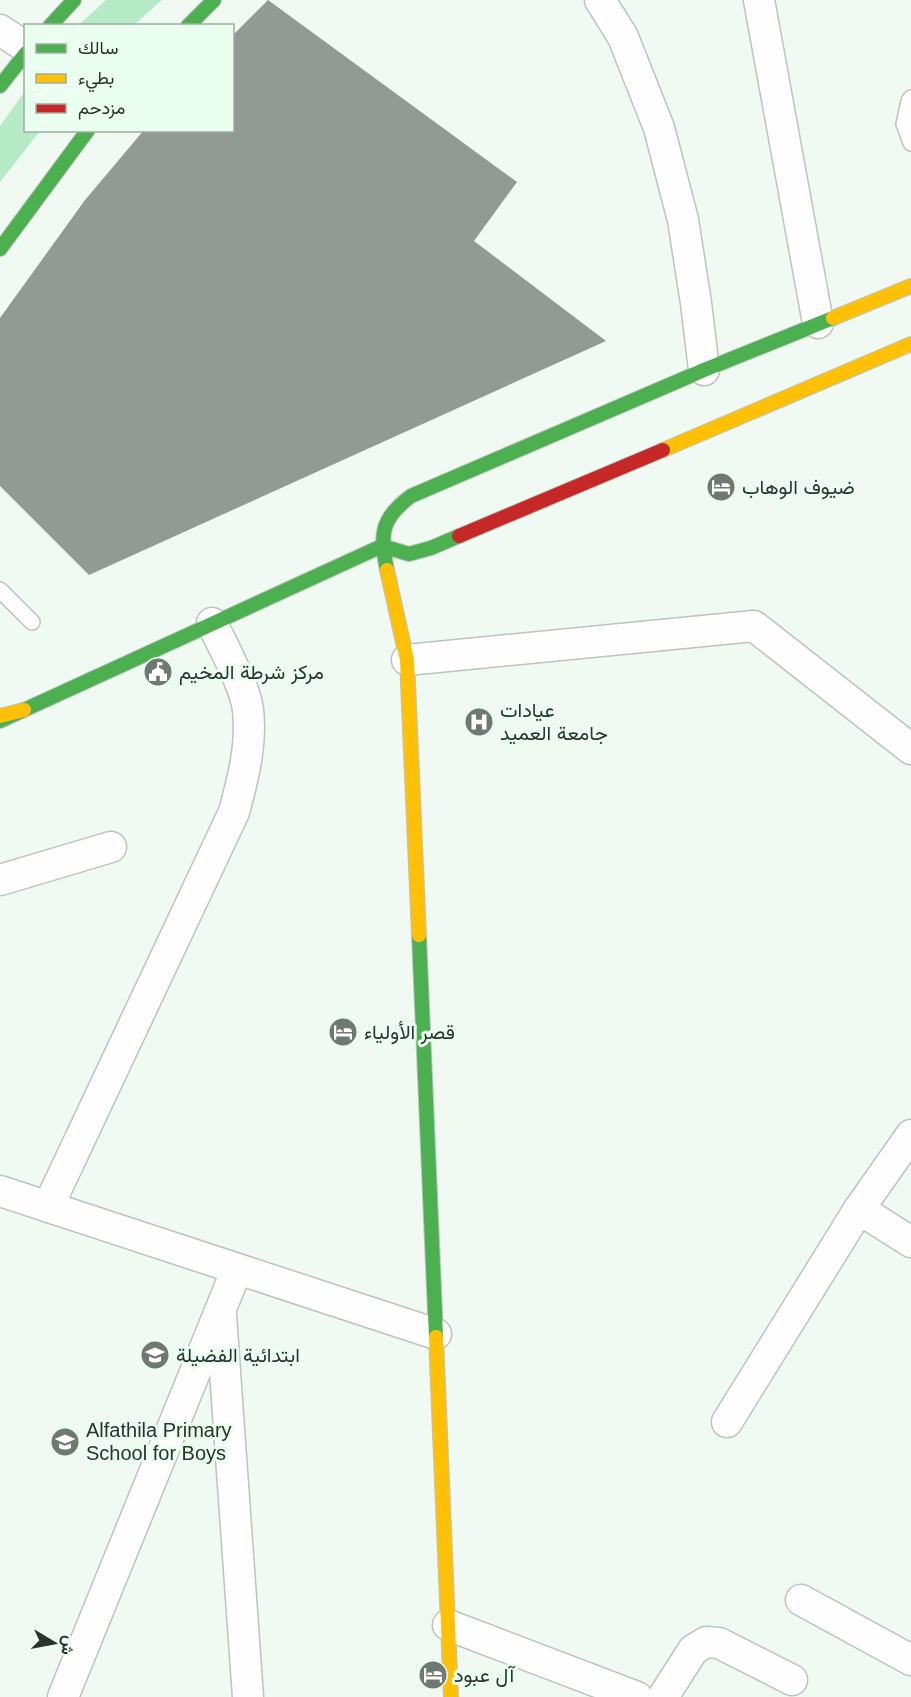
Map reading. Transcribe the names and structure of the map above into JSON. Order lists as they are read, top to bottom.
{
  "places": {
    "hotel": ["ضيوف الوهاب", "قصر الأولياء", "آل عبود"],
    "public building": ["مركز شرطة المخيم"],
    "hospital": ["عيادات جامعة العميد"],
    "school or university": ["ابتدائية الفضيلة", "Alfathila Primary School for Boys"]
  },
  "legend": ["سالك", "بطيء", "مزدحم"],
  "north": "right"
}
